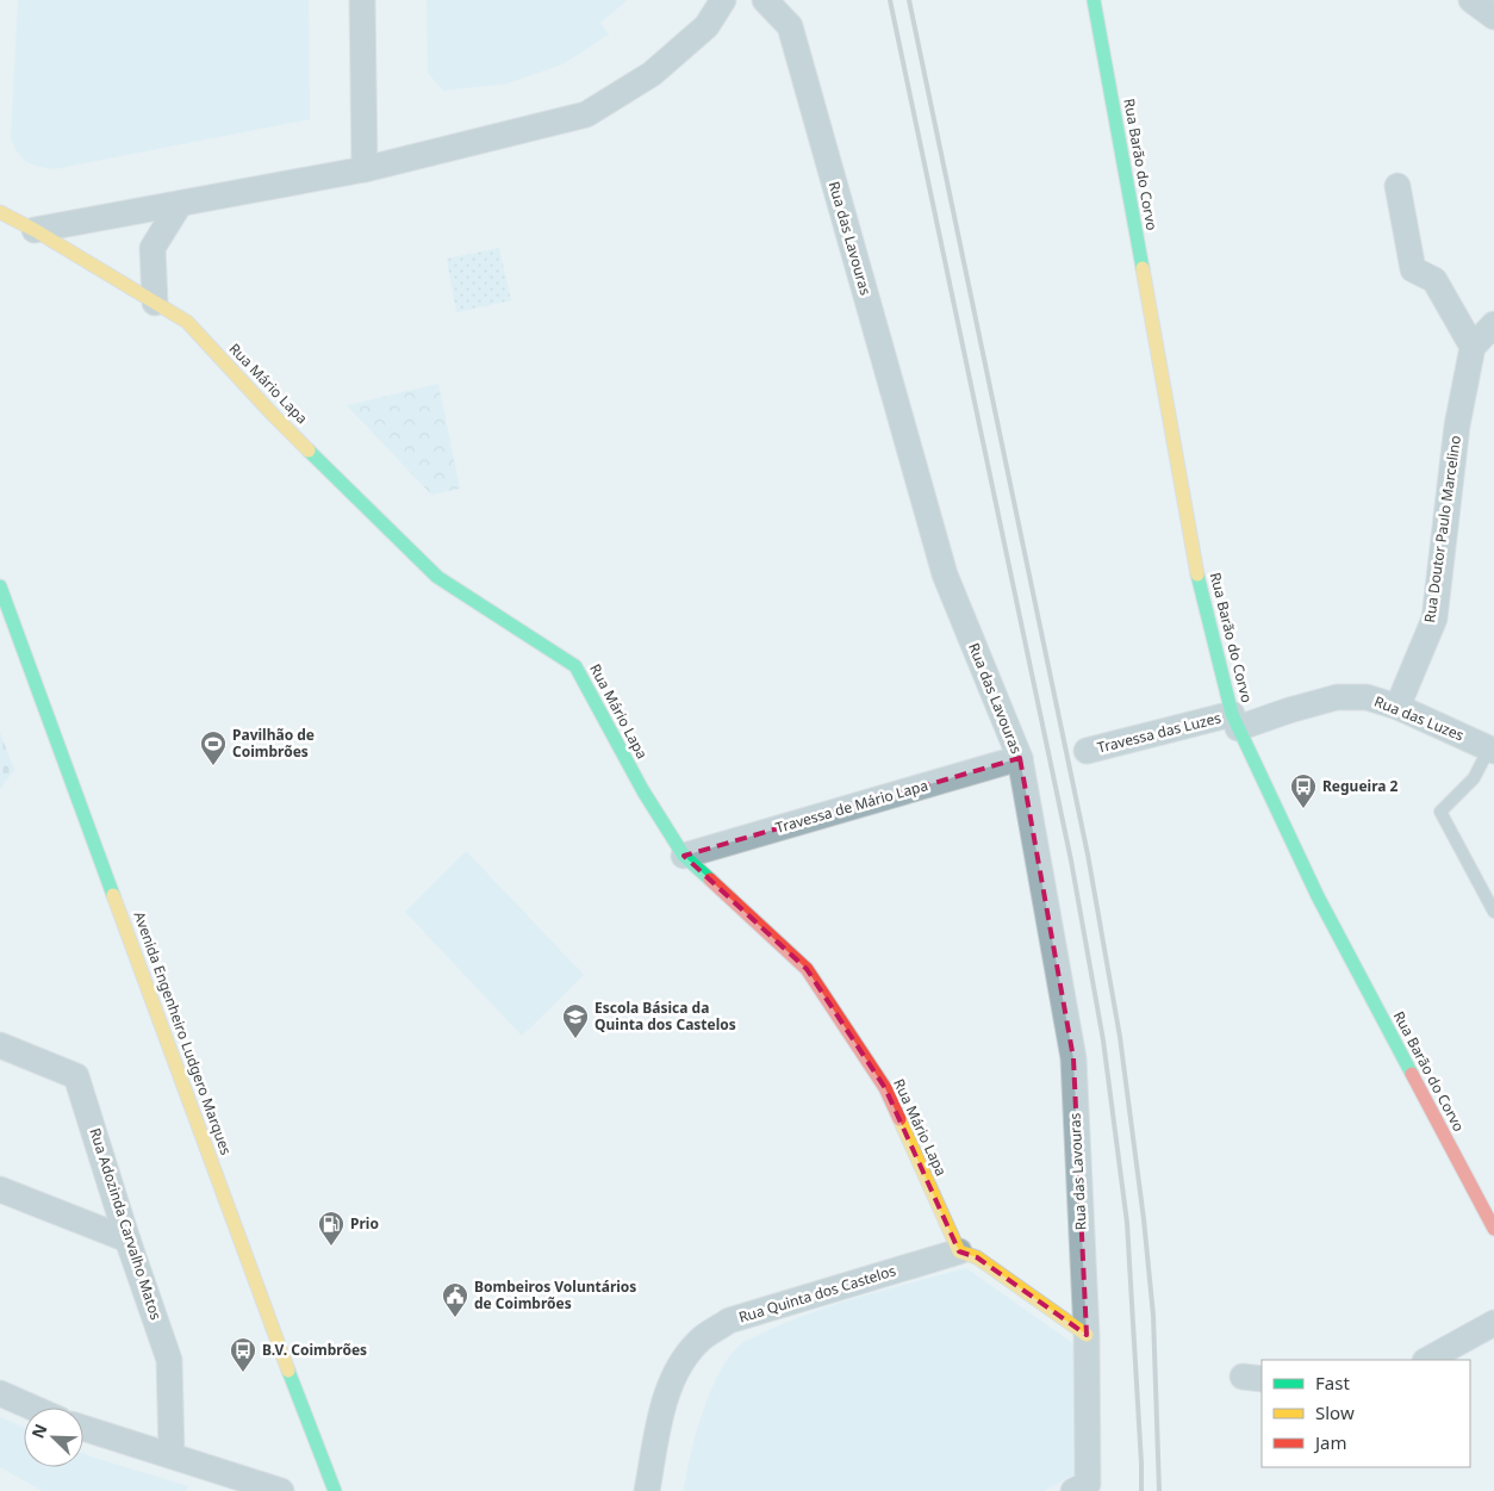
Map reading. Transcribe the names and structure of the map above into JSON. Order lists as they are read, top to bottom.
{
  "streets": {
    "main road": ["Rua Barão do Corvo", "Rua Mário Lapa", "Avenida Engenheiro Ludgero Marques"],
    "street": [
      "Rua das Lavouras",
      "Rua Doutor Paulo Marcelino",
      "Rua das Luzes",
      "Travessa das Luzes",
      "Travessa de Mário Lapa",
      "Rua Adozinda Carvalho Matos",
      "Rua Quinta dos Castelos"
    ]
  },
  "crossings": [
    ["Rua Barão do Corvo", "Rua das Luzes"],
    ["Rua Barão do Corvo", "Travessa das Luzes"],
    ["Rua das Lavouras", "Travessa de Mário Lapa"],
    ["Rua Mário Lapa", "Travessa de Mário Lapa"],
    ["Rua Mário Lapa", "Rua Quinta dos Castelos"],
    ["Rua Doutor Paulo Marcelino", "Rua das Luzes"],
    ["Rua das Luzes", "Travessa das Luzes"]
  ],
  "places": {
    "sports": ["Pavilhão de Coimbrões"],
    "bus stop": ["Regueira 2", "B.V. Coimbrões"],
    "school or university": ["Escola Básica da Quinta dos Castelos"],
    "fuel station": ["Prio"],
    "public building": ["Bombeiros Voluntários de Coimbrões"]
  },
  "legend": ["Fast", "Slow", "Jam"],
  "north": "top left"
}
